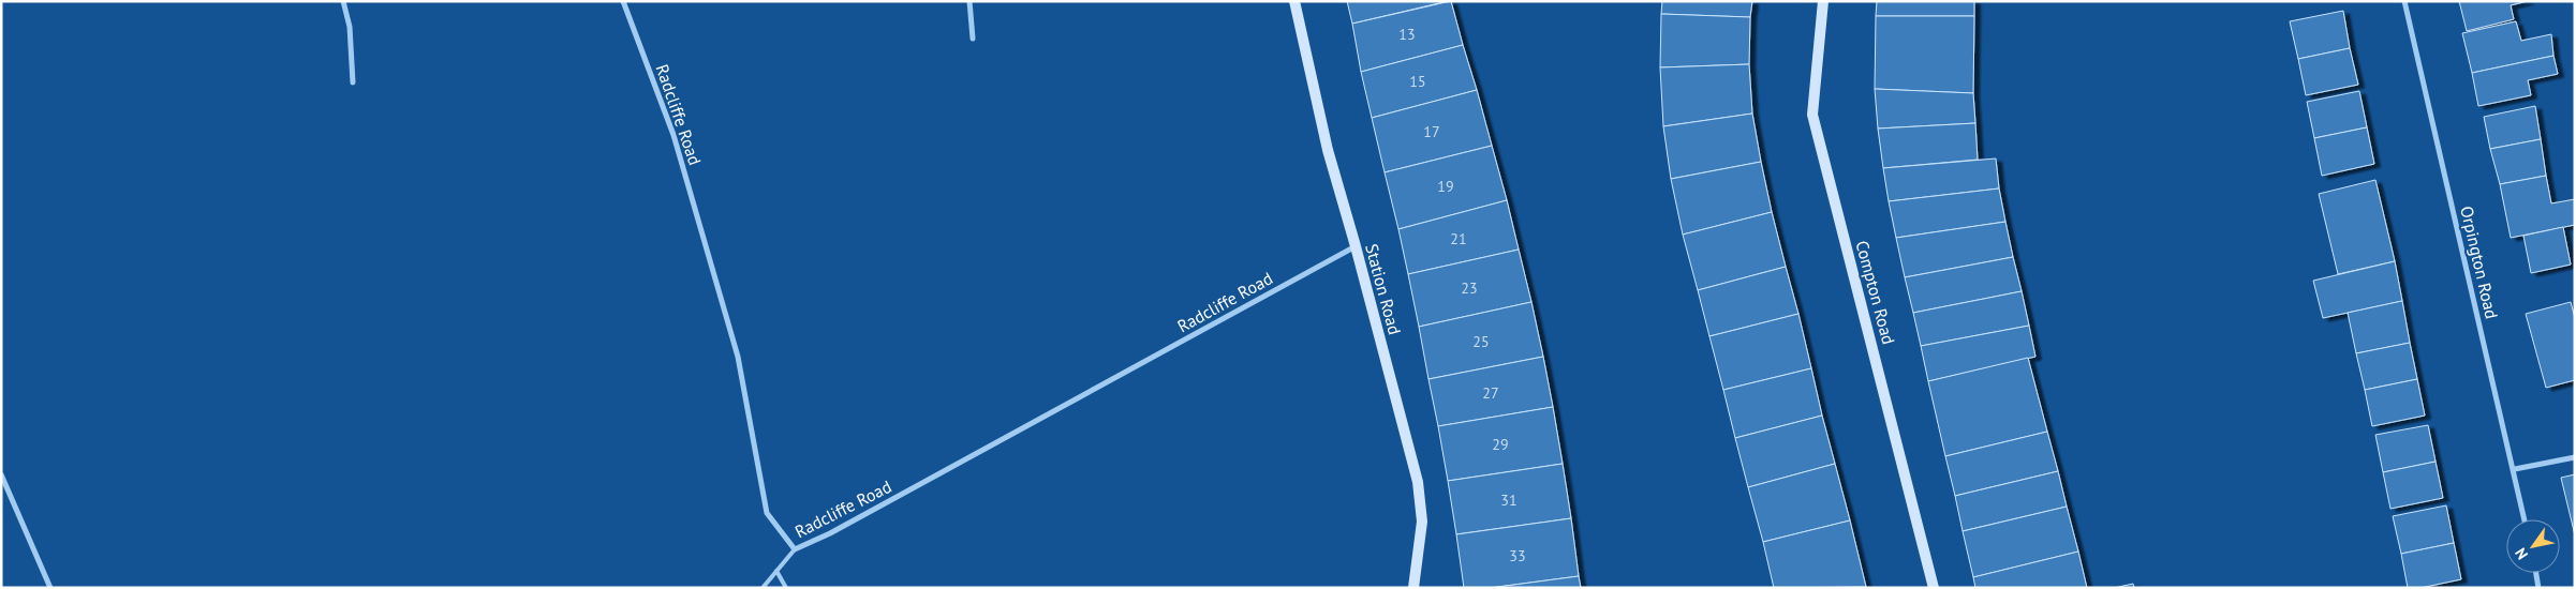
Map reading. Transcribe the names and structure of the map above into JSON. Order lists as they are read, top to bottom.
{
  "streets": {
    "street": [
      "Radcliffe Road",
      "Orpington Road",
      "Station Road",
      "Compton Road"
    ]
  },
  "crossings": [
    ["Radcliffe Road", "Station Road"]
  ],
  "house_numbers": [
    "13",
    "15",
    "17",
    "19",
    "21",
    "23",
    "25",
    "27",
    "29",
    "31",
    "33"
  ],
  "north": "bottom left"
}
